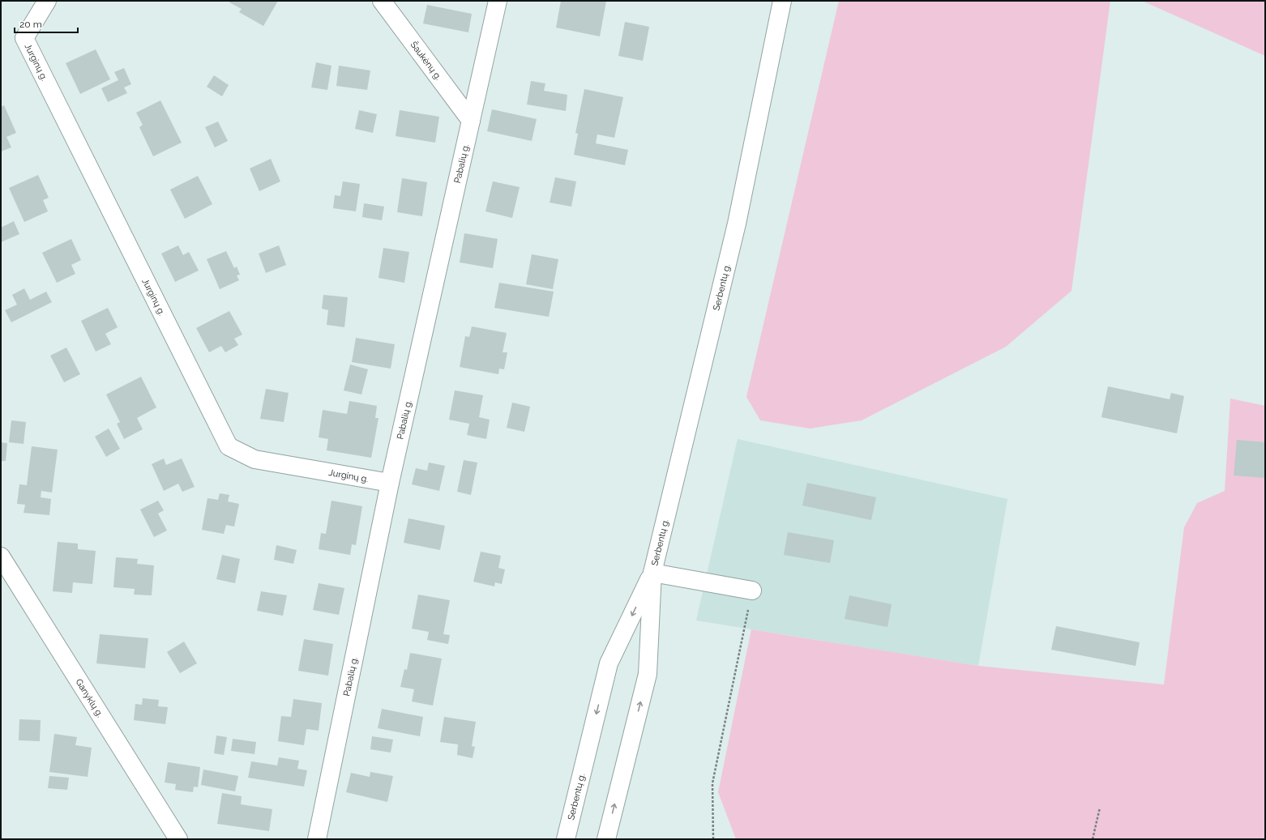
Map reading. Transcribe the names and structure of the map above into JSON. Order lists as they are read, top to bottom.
{
  "streets": {
    "street": [
      "Šaukėnų g.",
      "Jurginų g.",
      "Pabalių g.",
      "Serbentų g.",
      "Ganyklų g."
    ]
  },
  "crossings": [
    ["Šaukėnų g.", "Pabalių g."],
    ["Jurginų g.", "Pabalių g."]
  ],
  "scale_bar": "20 m"
}
